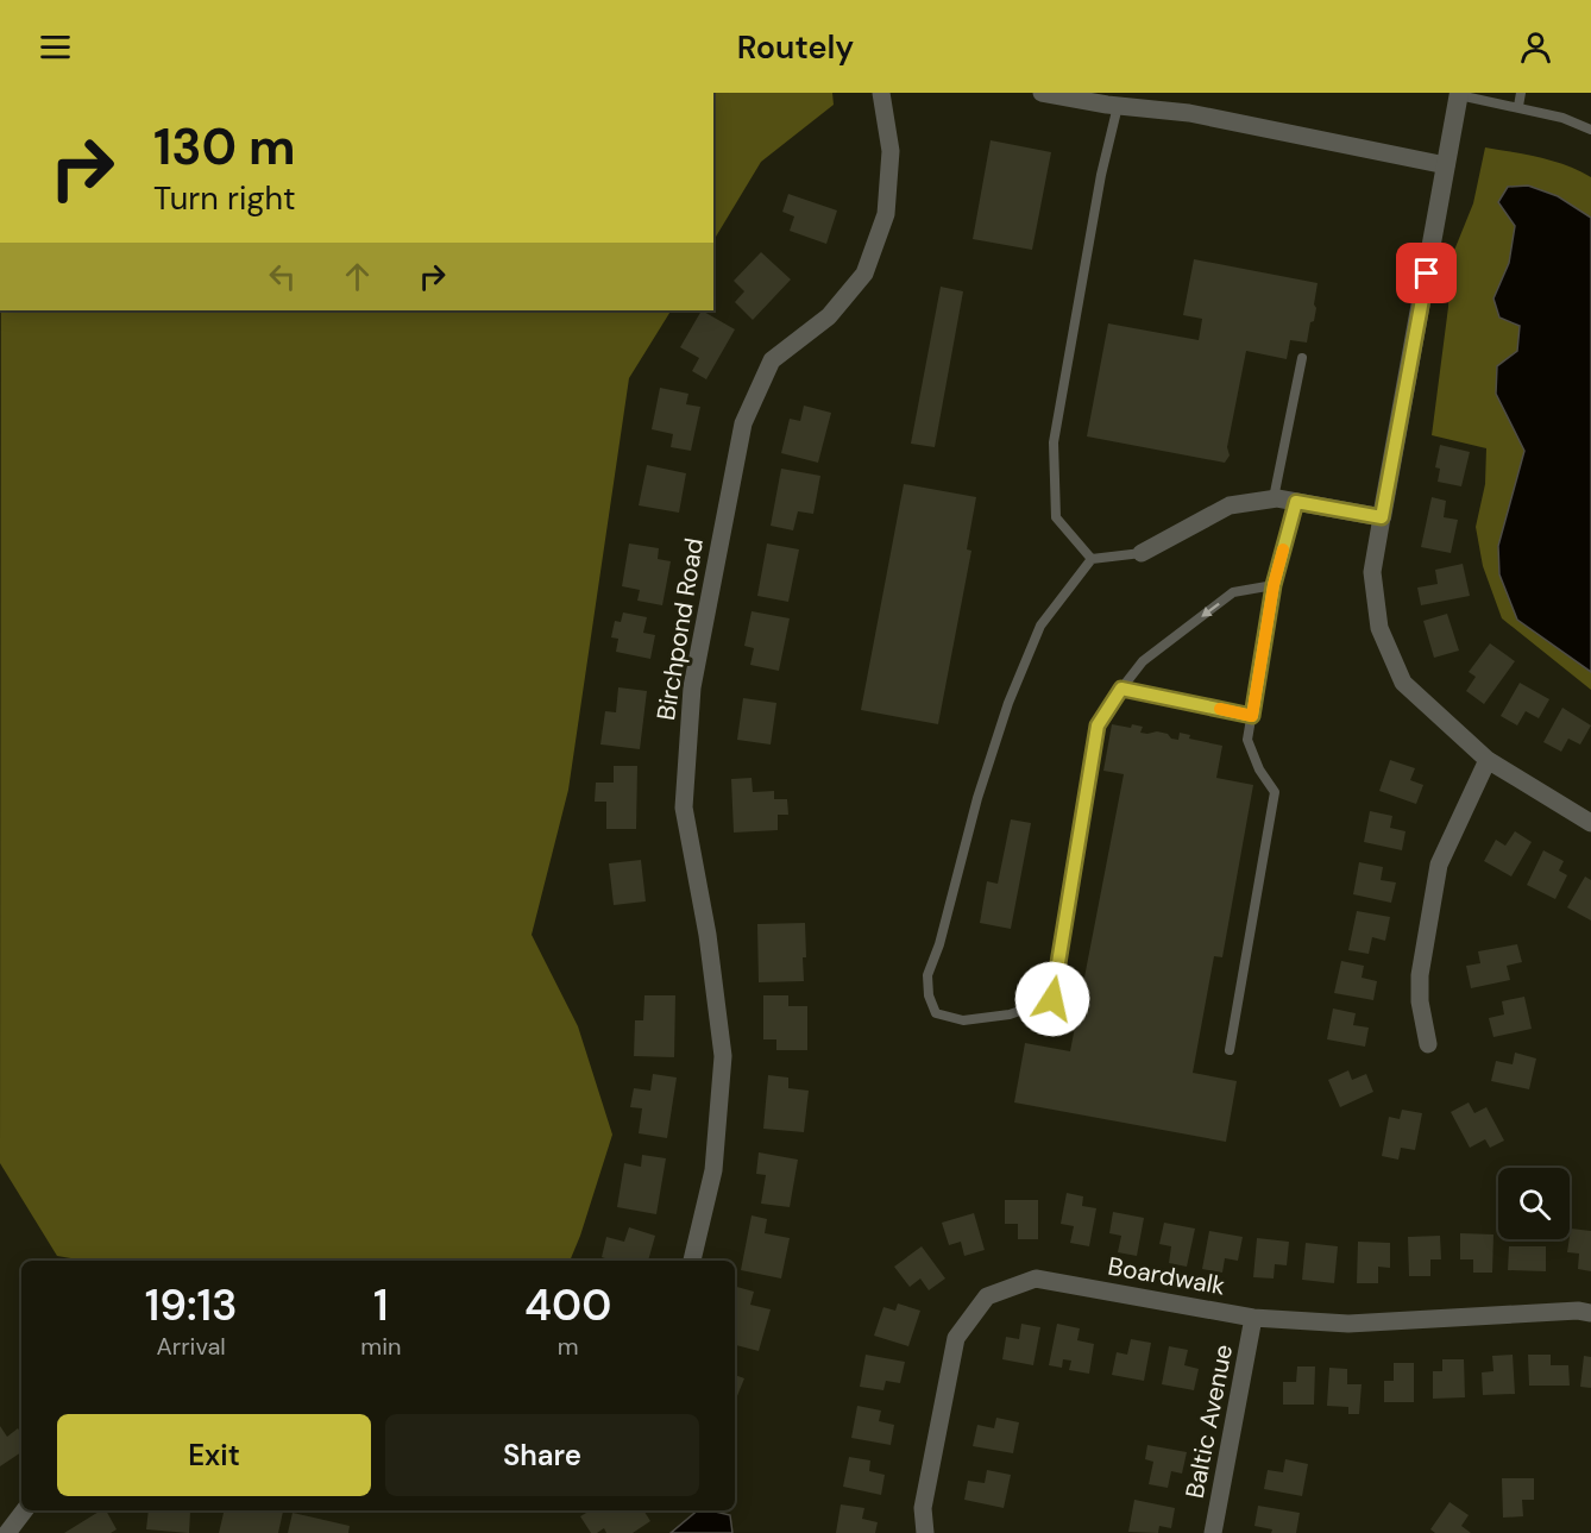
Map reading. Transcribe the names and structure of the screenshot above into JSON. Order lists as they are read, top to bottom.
{
  "streets": {
    "street": ["Birchpond Road", "Boardwalk", "Baltic Avenue"]
  },
  "crossings": [
    ["Boardwalk", "Baltic Avenue"]
  ],
  "page": {
    "header": "Routely",
    "turn": ["130 m", "Turn right"],
    "eta": [
      "19:13",
      "Arrival",
      "1",
      "min",
      "400",
      "m"
    ],
    "buttons": ["Exit", "Share"]
  }
}
